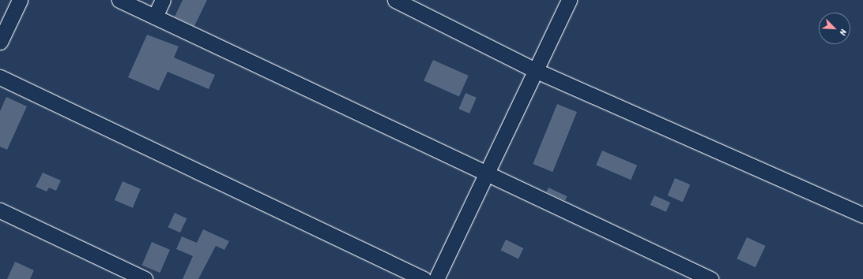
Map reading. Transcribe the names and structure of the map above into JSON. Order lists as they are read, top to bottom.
{
  "north": "bottom right"
}
